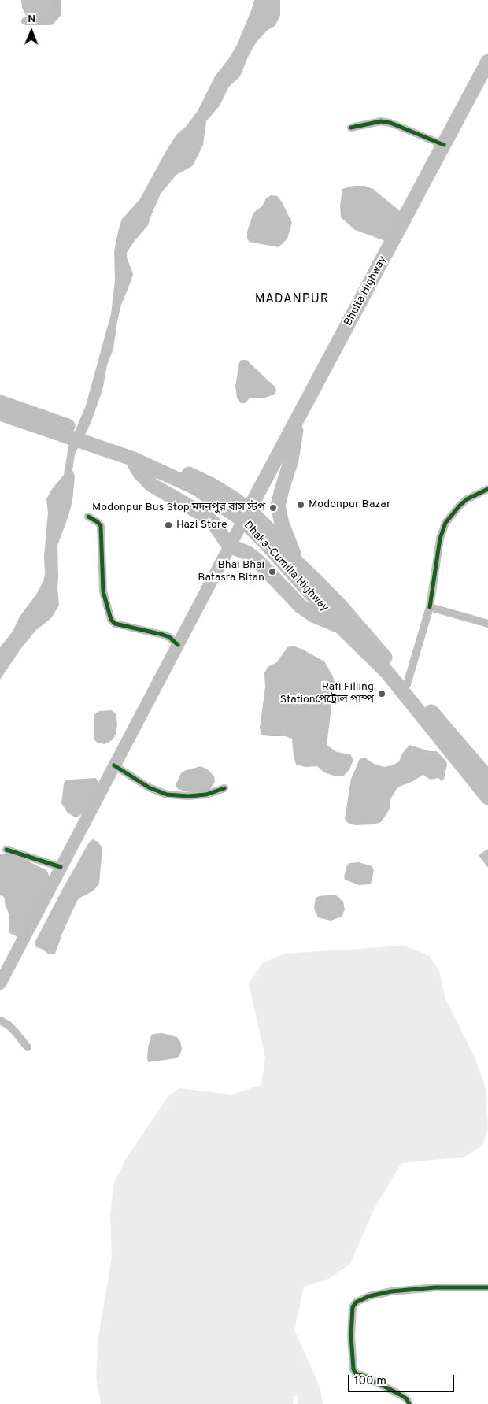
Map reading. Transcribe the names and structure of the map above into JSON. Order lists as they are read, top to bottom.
{
  "streets": {
    "highway": ["Bhulta Highway", "Dhaka–Cumilla Highway"]
  },
  "crossings": [
    ["Bhulta Highway", "Dhaka–Cumilla Highway"]
  ],
  "districts": ["MADANPUR"],
  "places": [
    "Modonpur Bazar",
    "Modonpur Bus Stop মদনপুর বাস স্টপ",
    "Hazi Store",
    "Bhai Bhai Batasra Bitan",
    "Rafi Filling Stationপেট্রোল পাম্প"
  ],
  "scale_bar": "100 m",
  "north": "top"
}
